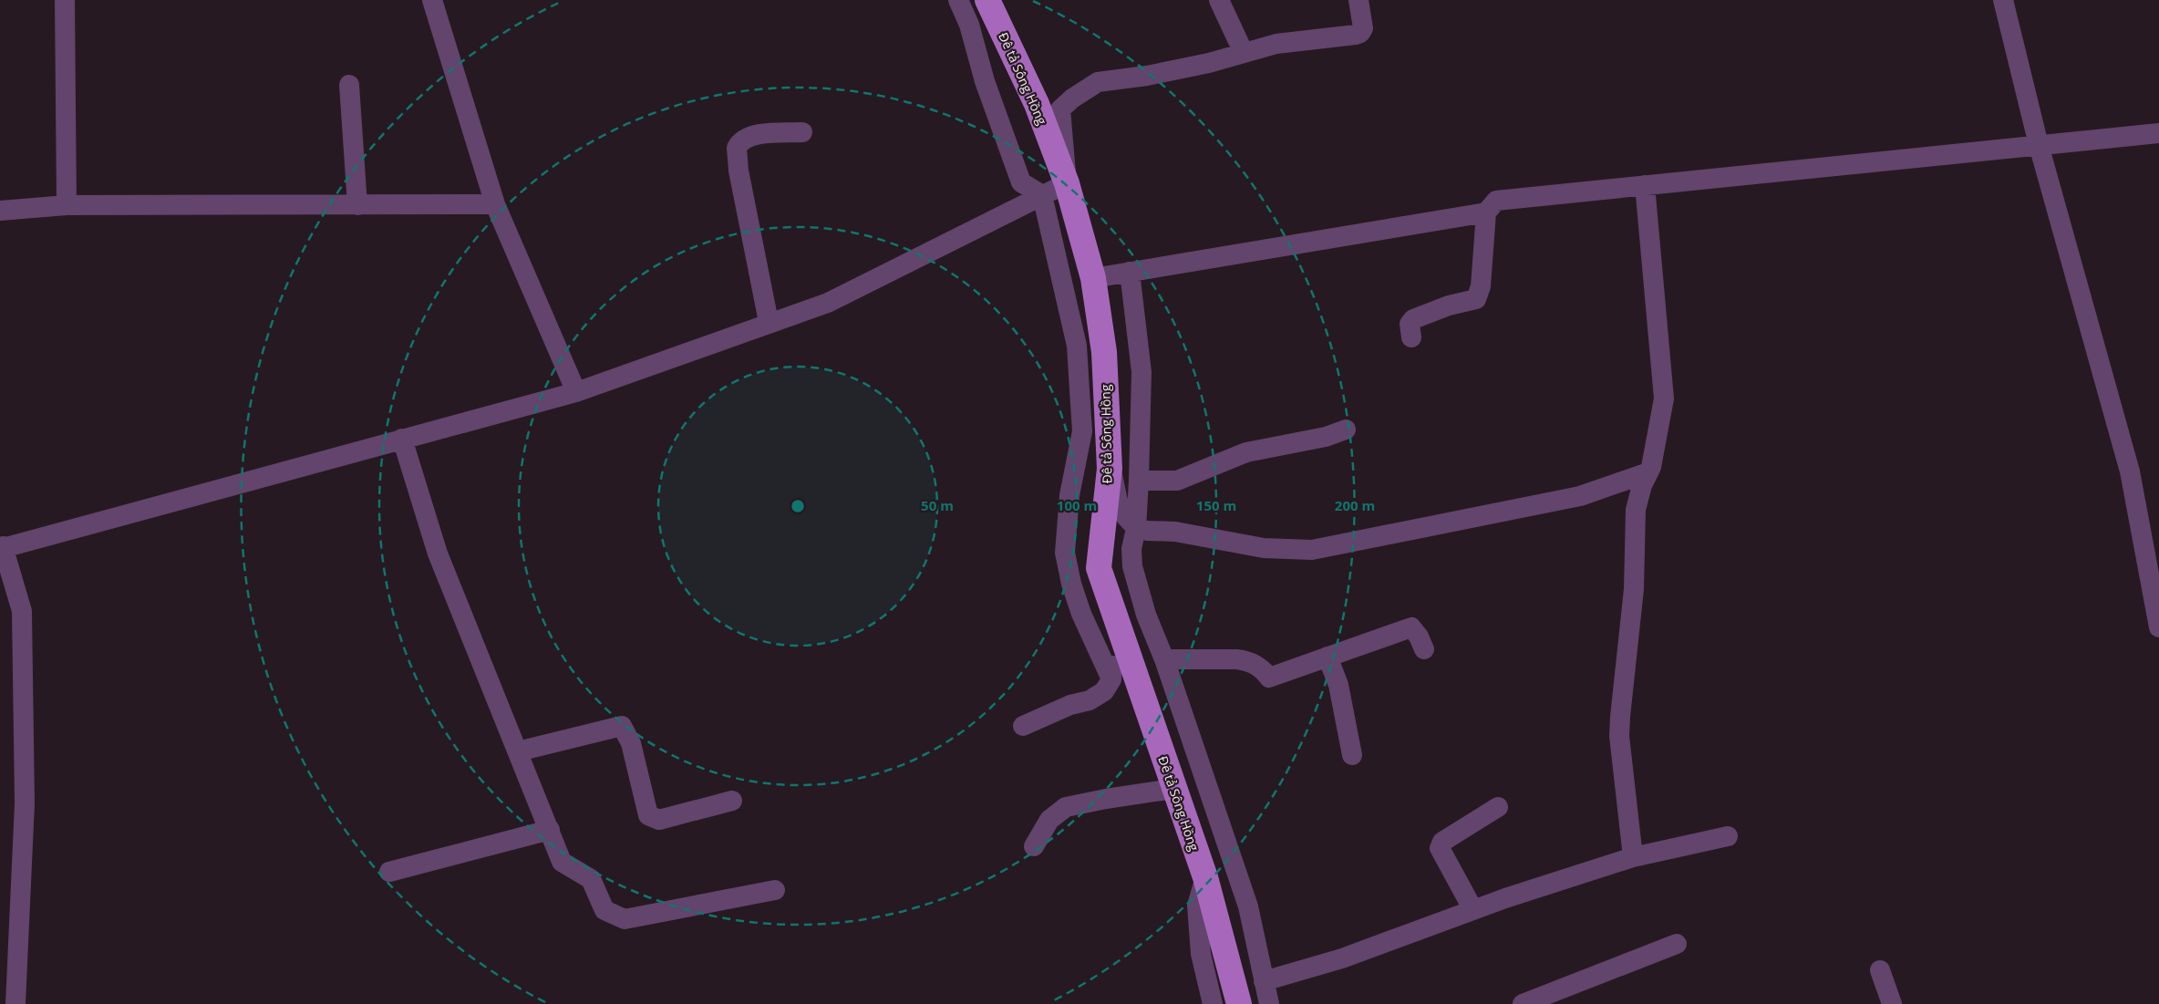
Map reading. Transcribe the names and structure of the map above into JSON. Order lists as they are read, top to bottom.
{
  "streets": {
    "main road": ["Đê tả Sông Hồng"]
  },
  "rings": [
    "50 m",
    "100 m",
    "150 m",
    "200 m"
  ]
}
